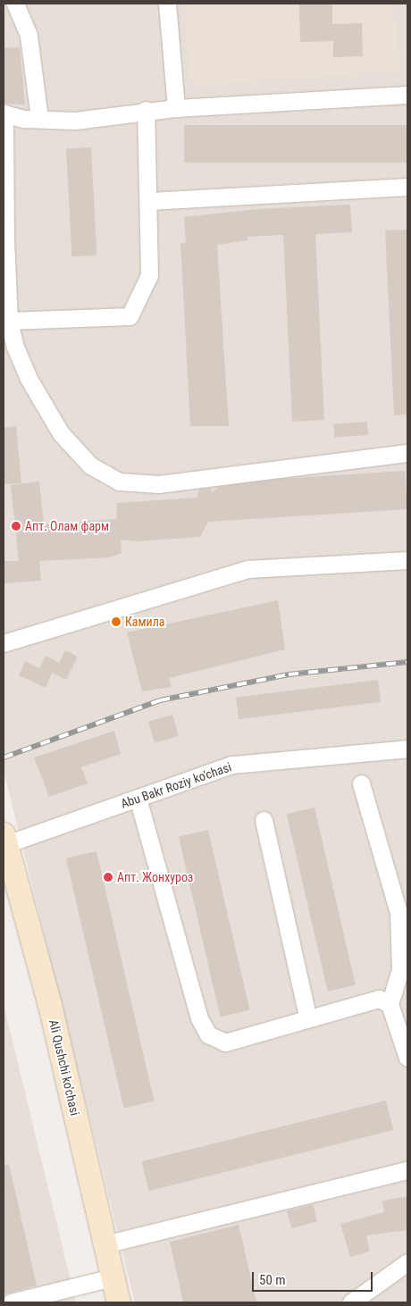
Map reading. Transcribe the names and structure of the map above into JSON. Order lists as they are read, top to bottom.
{
  "streets": {
    "main road": ["Ali Qushchi ko'chasi"],
    "street": ["Abu Bakr Roziy ko'chasi"]
  },
  "crossings": [
    ["Abu Bakr Roziy ko'chasi", "Ali Qushchi ko'chasi"]
  ],
  "places": ["Апт. Олам фарм", "Камила", "Апт. Жонхуроз"],
  "scale_bar": "50 m"
}
